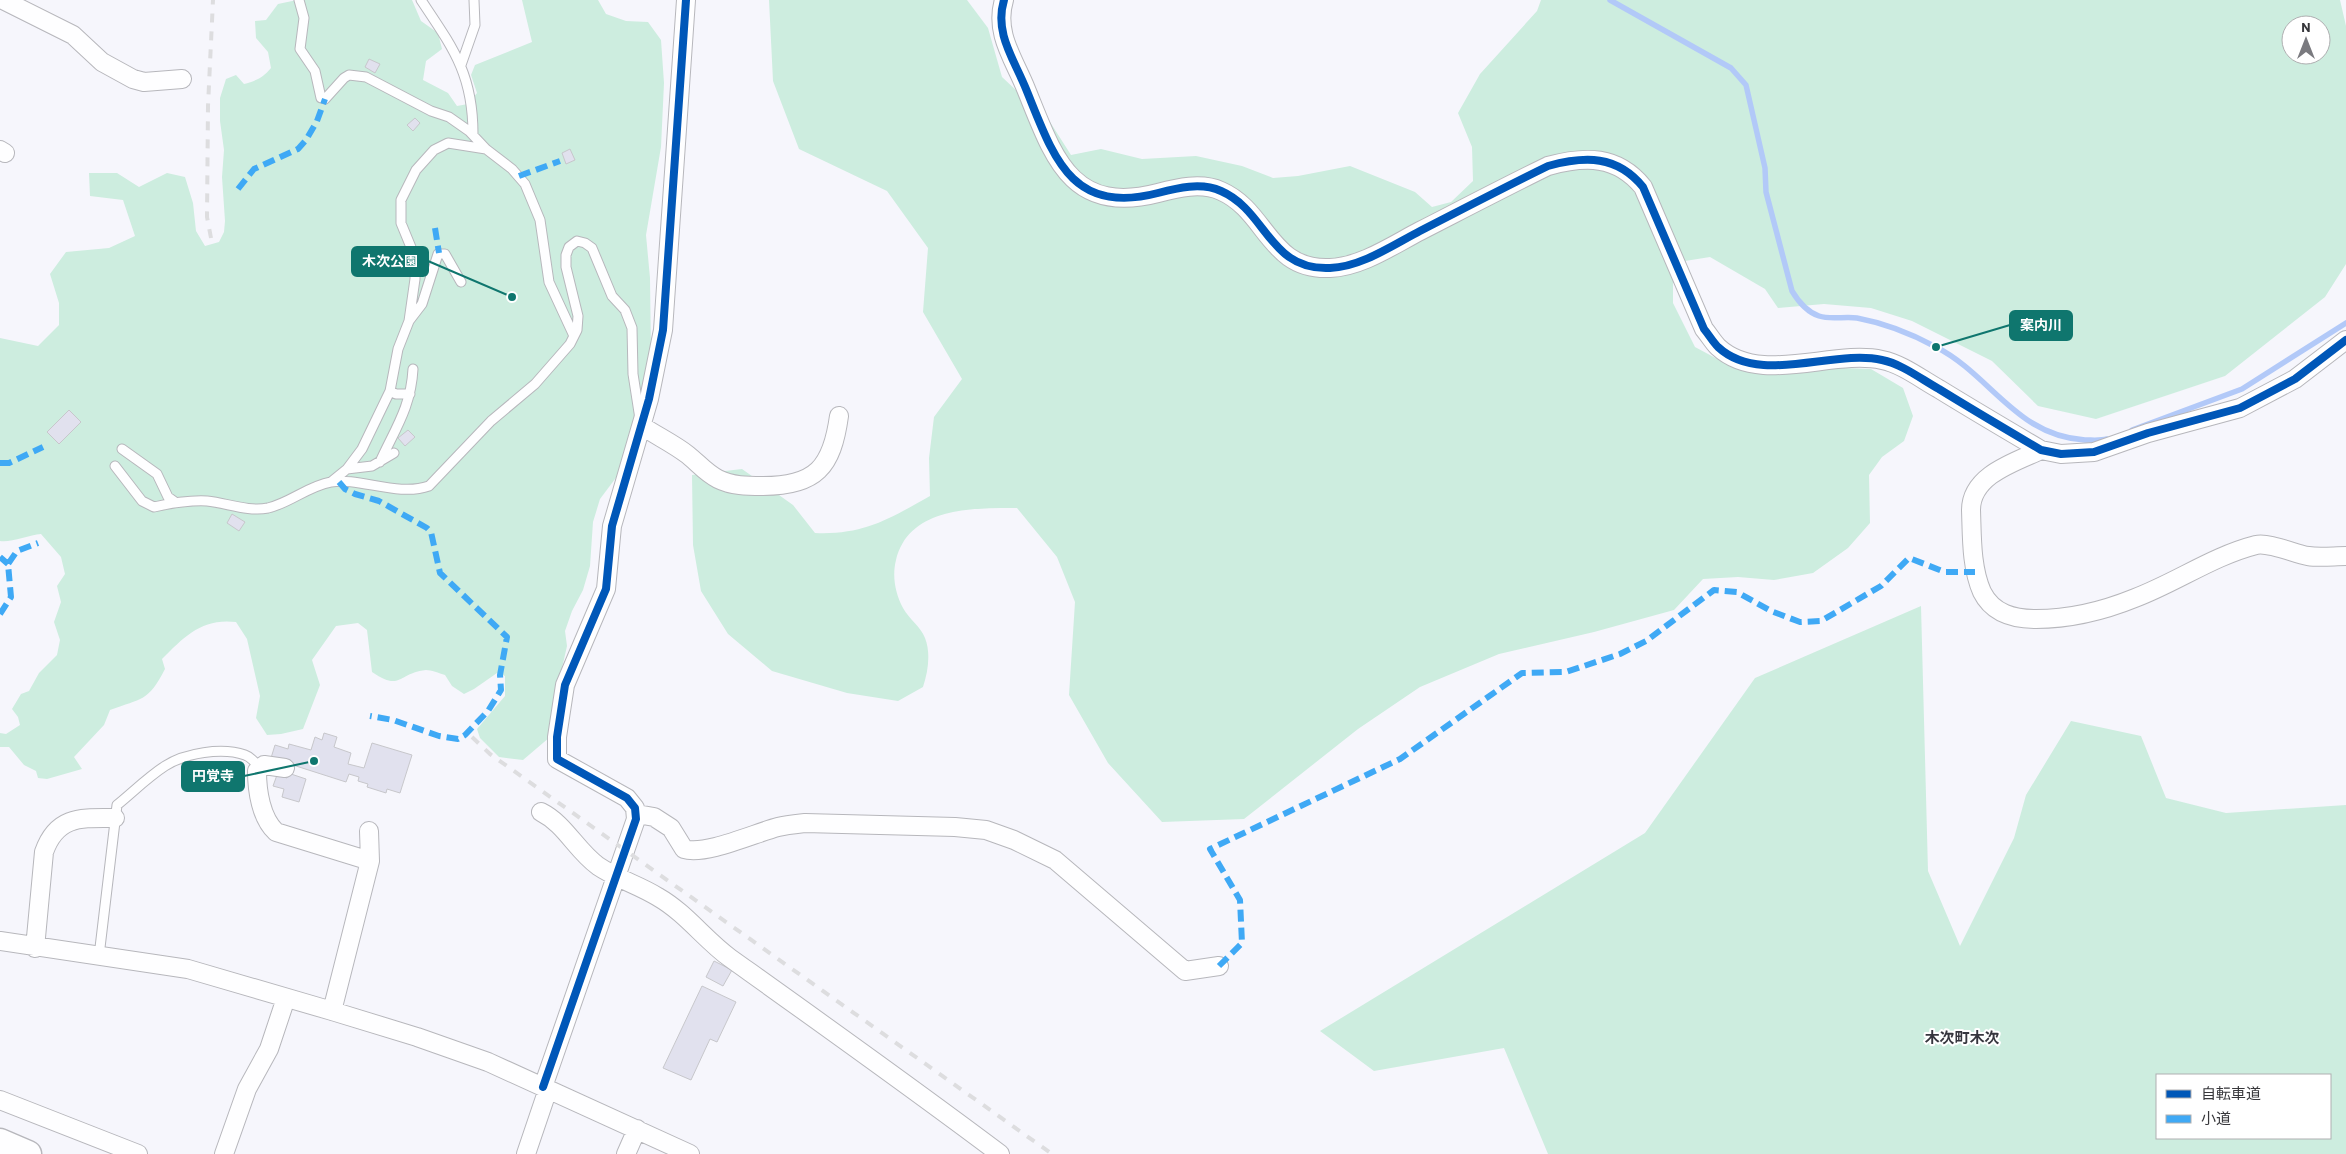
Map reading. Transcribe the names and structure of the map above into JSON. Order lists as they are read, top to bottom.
{
  "districts": ["木次町木次"],
  "places": ["木次公園", "案内川", "円覚寺"],
  "legend": ["自転車道", "小道"],
  "north": "top"
}
